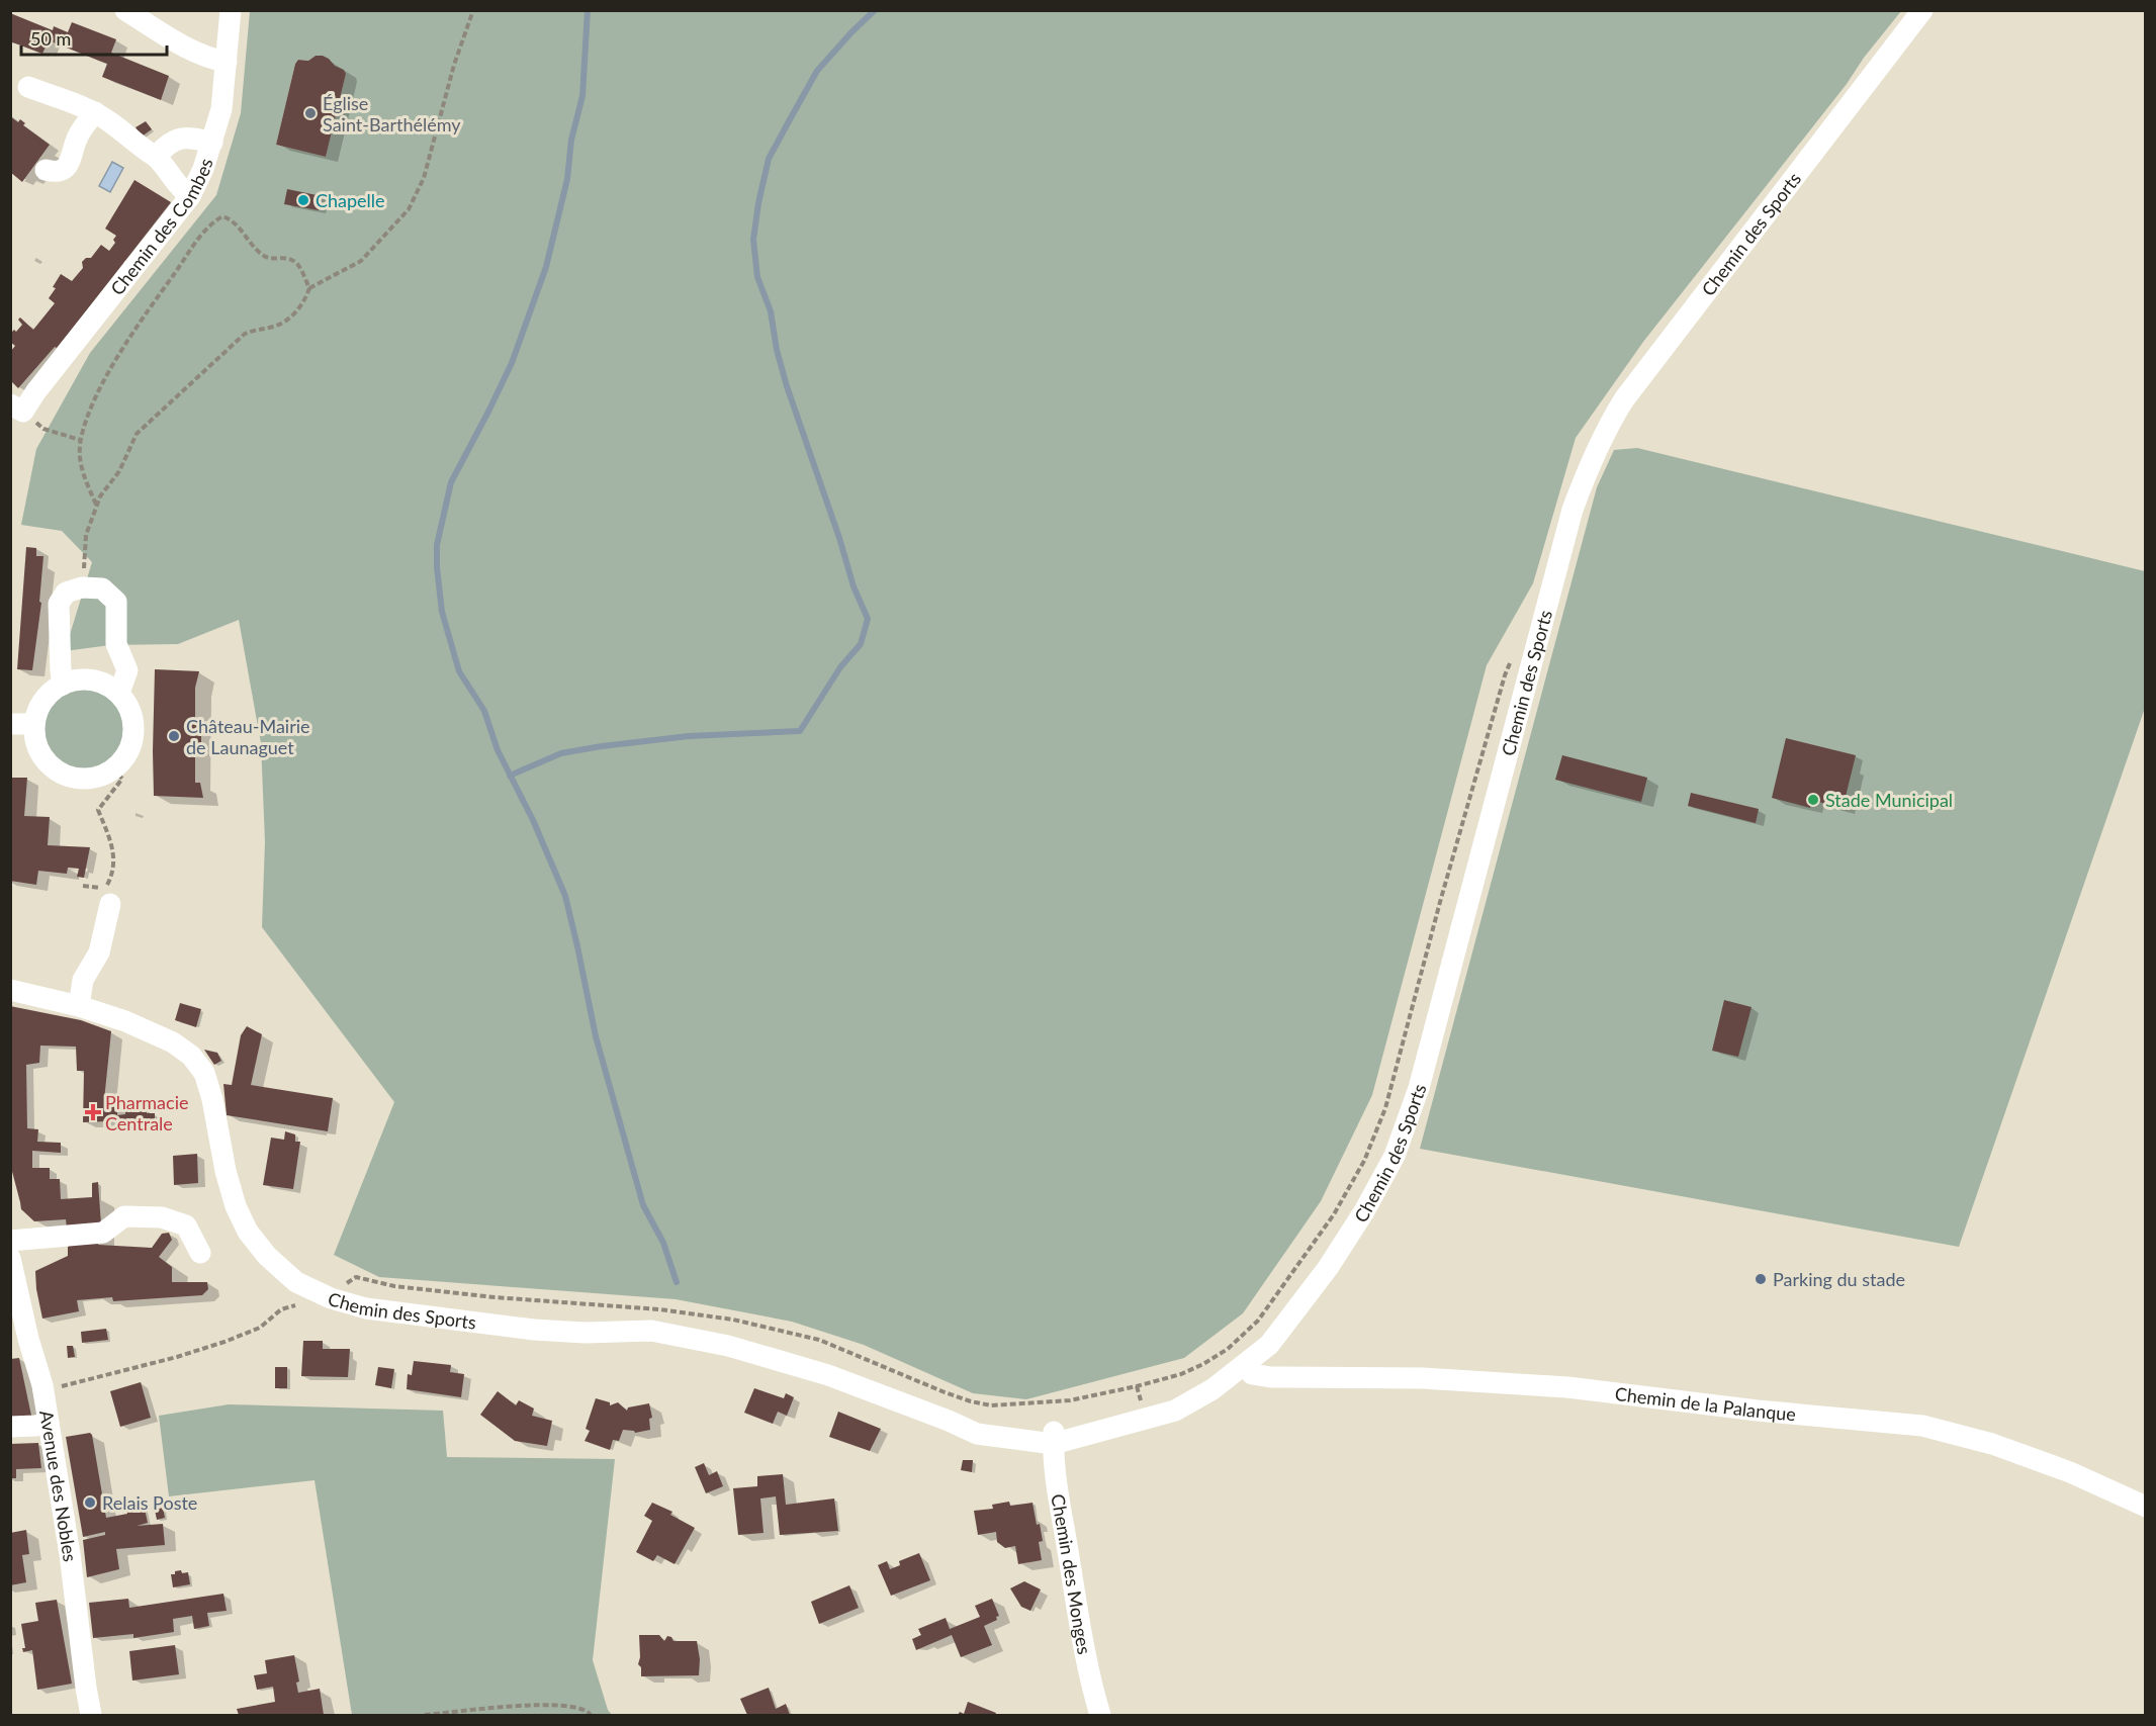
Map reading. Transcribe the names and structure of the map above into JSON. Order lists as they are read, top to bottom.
{
  "streets": {
    "street": [
      "Chemin des Combes",
      "Chemin des Sports",
      "Chemin de la Palanque",
      "Avenue des Nobles",
      "Chemin des Monges"
    ]
  },
  "crossings": [
    ["Chemin des Sports", "Chemin des Monges"]
  ],
  "places": {
    "other": [
      "Église Saint-Barthélémy",
      "Chapelle",
      "Château-Mairie de Launaguet",
      "Stade Municipal",
      "Parking du stade",
      "Relais Poste"
    ],
    "health": ["Pharmacie Centrale"]
  },
  "scale_bar": "50 m"
}
